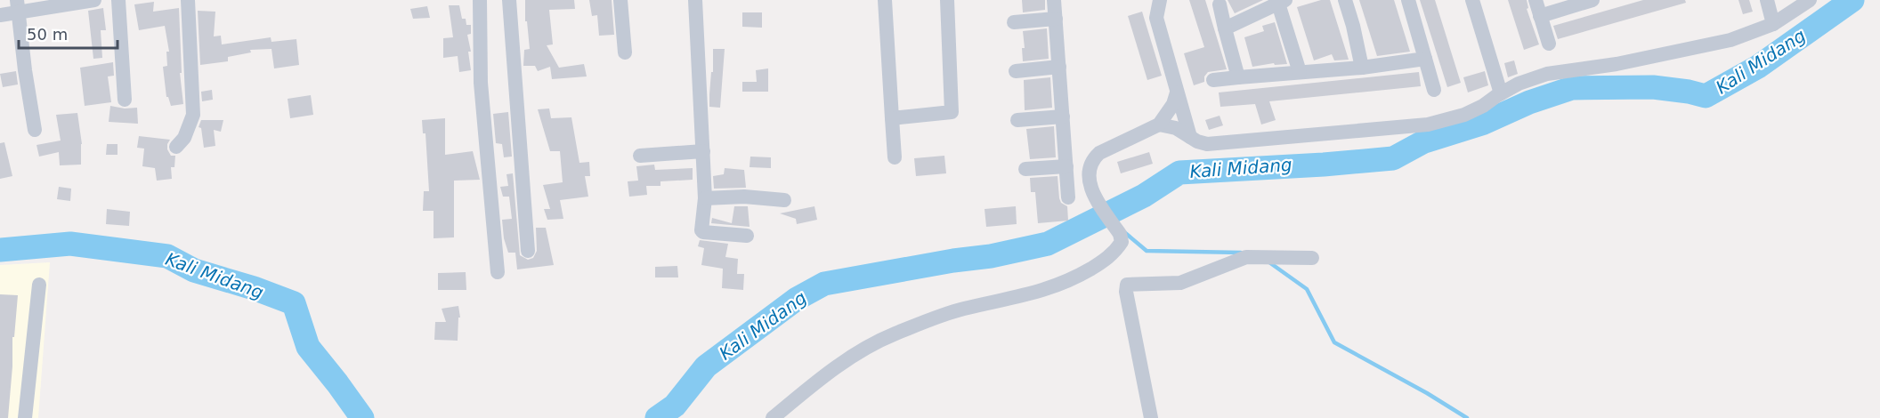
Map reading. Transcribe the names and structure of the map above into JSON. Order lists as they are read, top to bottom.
{
  "water": ["Kali Midang"],
  "scale_bar": "50 m"
}
